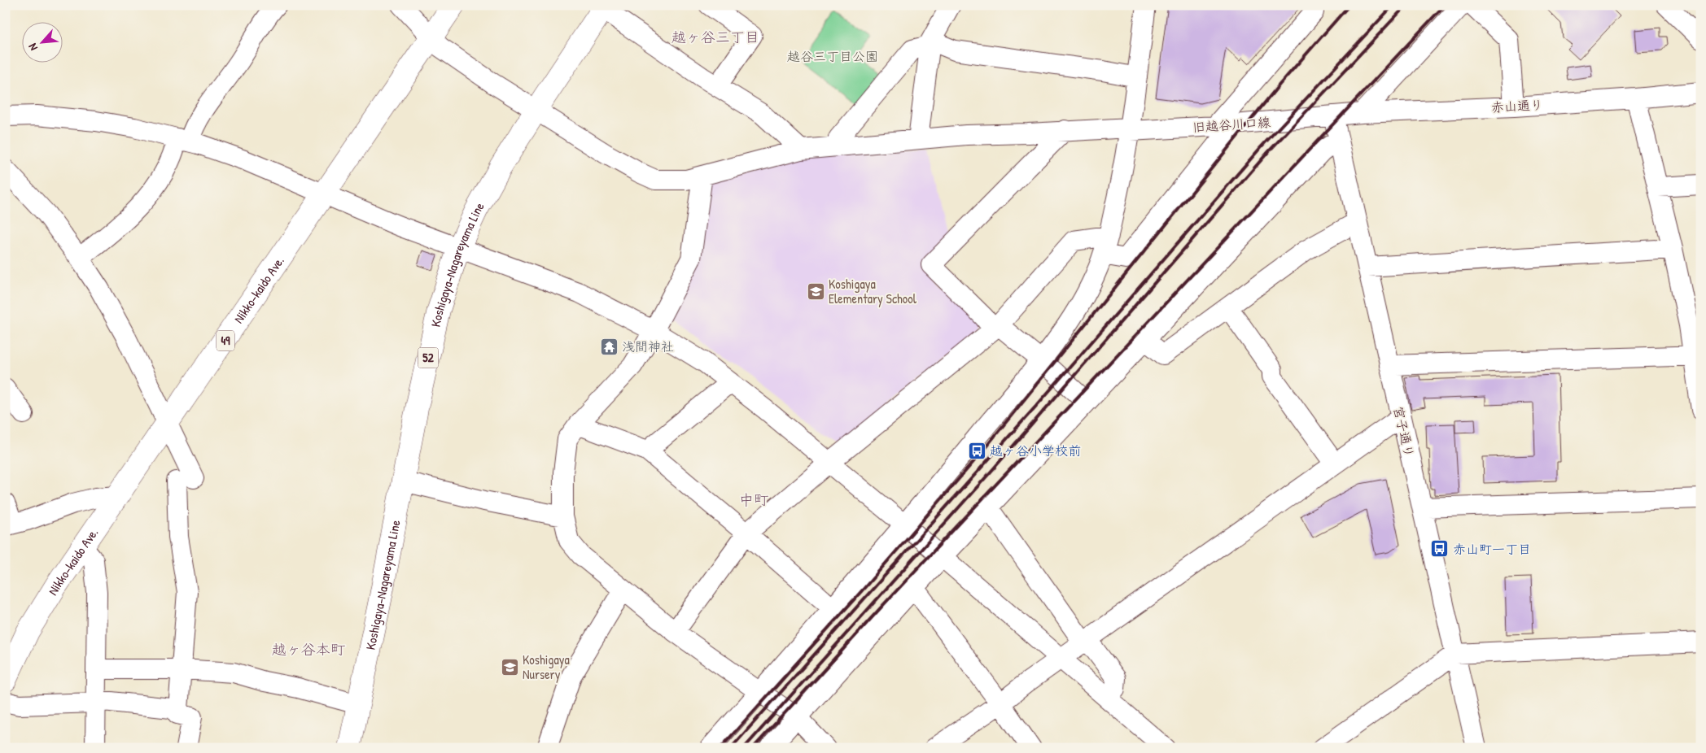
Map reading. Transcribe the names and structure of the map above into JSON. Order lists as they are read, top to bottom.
{
  "streets": {
    "main road": [
      "Koshigaya-Nagareyama Line",
      "Nikko-kaido Ave.",
      "49",
      "52"
    ],
    "street": ["赤山通り", "旧越谷川口線", "宮子通り"]
  },
  "crossings": [
    ["赤山通り", "旧越谷川口線"],
    ["赤山通り", "宮子通り"],
    ["旧越谷川口線", "Koshigaya-Nagareyama Line"],
    ["旧越谷川口線", "Nikko-kaido Ave."],
    ["旧越谷川口線", "宮子通り"]
  ],
  "districts": ["越ヶ谷三丁目", "中町", "越ヶ谷本町"],
  "parks": ["越谷三丁目公園"],
  "places": {
    "school or university": ["Koshigaya Elementary School", "Koshigaya Nursery"],
    "temple": ["浅間神社"],
    "bus stop": ["越ヶ谷小学校前", "赤山町一丁目"]
  },
  "north": "bottom left"
}
